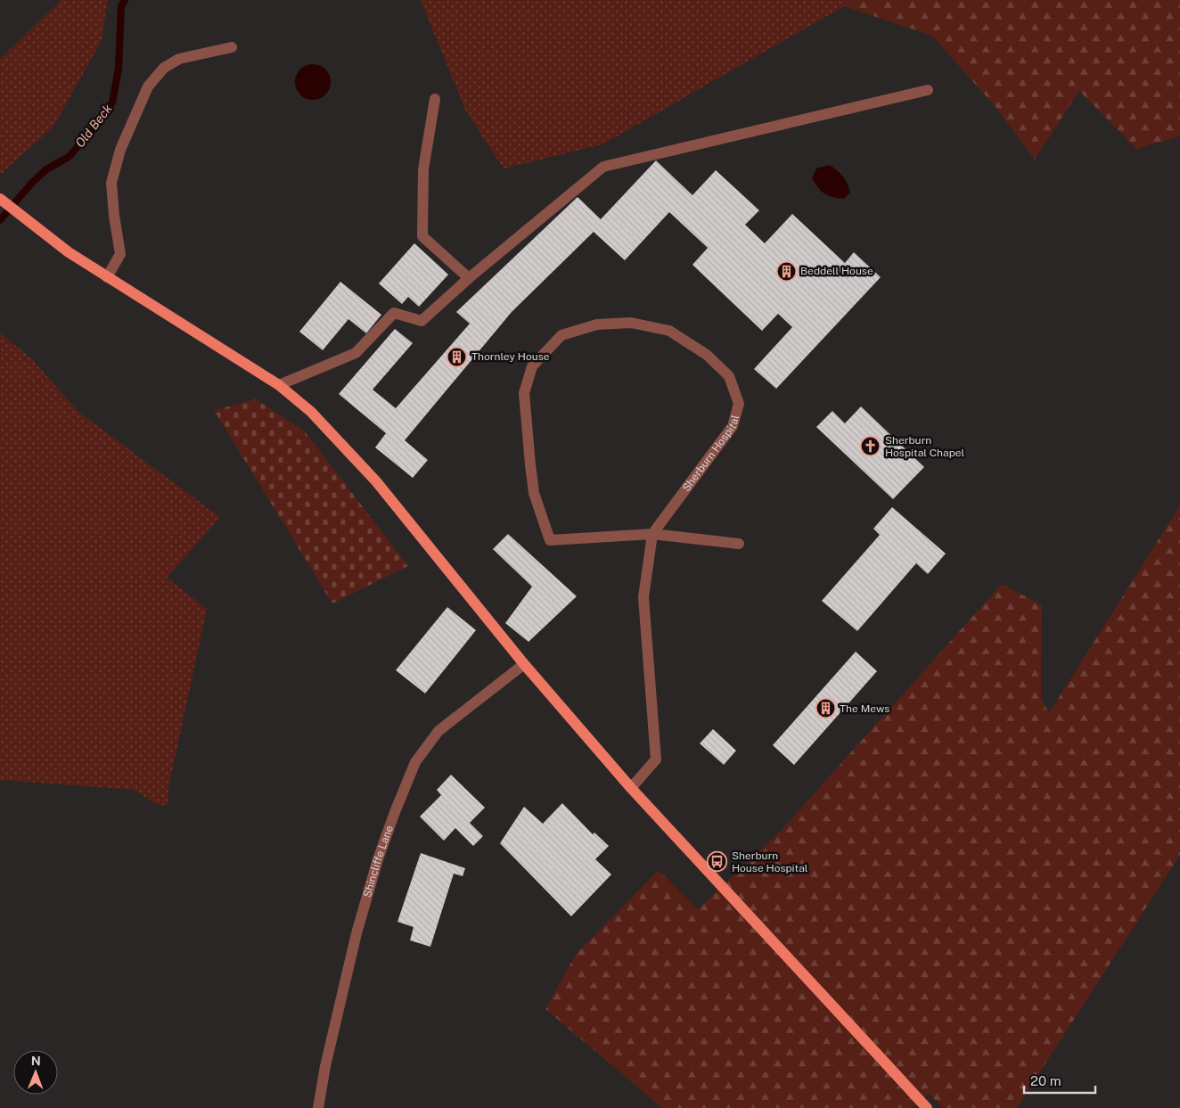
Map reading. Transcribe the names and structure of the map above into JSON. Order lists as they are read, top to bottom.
{
  "streets": {
    "street": ["Sherburn Hospital", "Shincliffe Lane"]
  },
  "water": ["Old Beck"],
  "places": {
    "building": ["Beddell House", "Thornley House", "The Mews"],
    "church": ["Sherburn Hospital Chapel"],
    "bus stop": ["Sherburn House Hospital"]
  },
  "scale_bar": "20 m",
  "north": "top"
}
